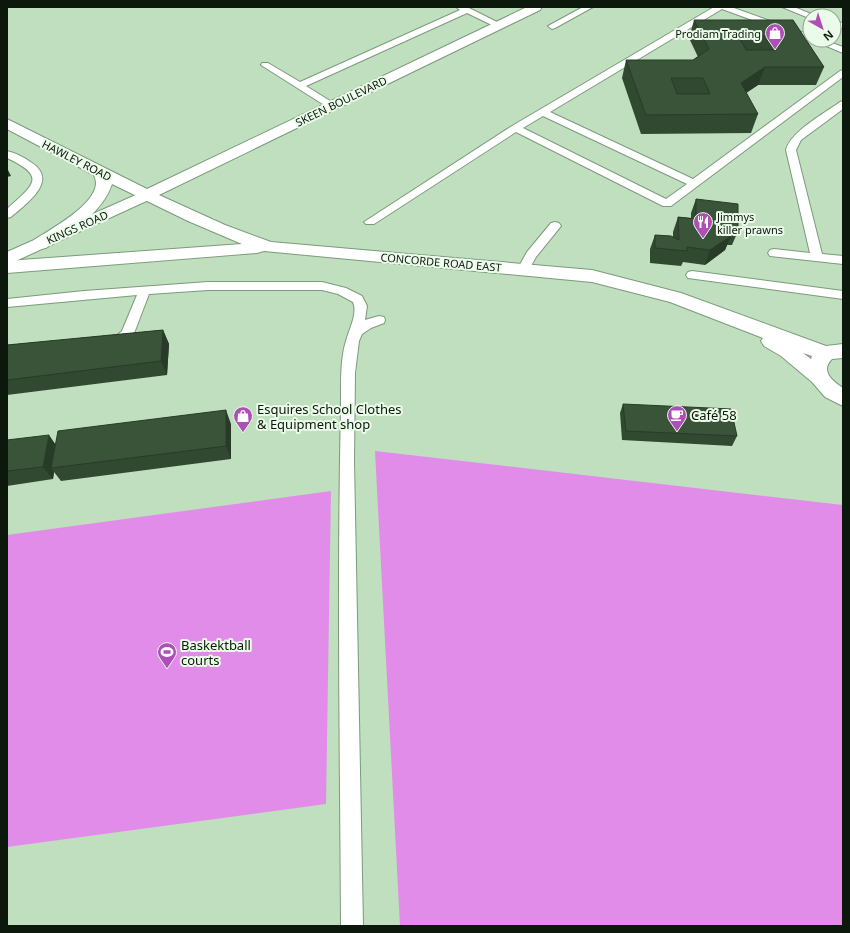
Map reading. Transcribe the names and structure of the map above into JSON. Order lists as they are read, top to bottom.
{
  "streets": {
    "main road": [
      "SKEEN BOULEVARD",
      "HAWLEY ROAD",
      "KINGS ROAD",
      "CONCORDE ROAD EAST"
    ]
  },
  "crossings": [
    ["SKEEN BOULEVARD", "HAWLEY ROAD"],
    ["SKEEN BOULEVARD", "KINGS ROAD"],
    ["SKEEN BOULEVARD", "CONCORDE ROAD EAST"],
    ["HAWLEY ROAD", "KINGS ROAD"],
    ["HAWLEY ROAD", "CONCORDE ROAD EAST"],
    ["KINGS ROAD", "CONCORDE ROAD EAST"]
  ],
  "places": {
    "shop": ["Prodiam Trading", "Esquires School Clothes & Equipment shop"],
    "restaurant": ["Jimmys killer prawns"],
    "cafe": ["Café 58"],
    "sports": ["Baskektball courts"]
  },
  "north": "bottom right"
}
